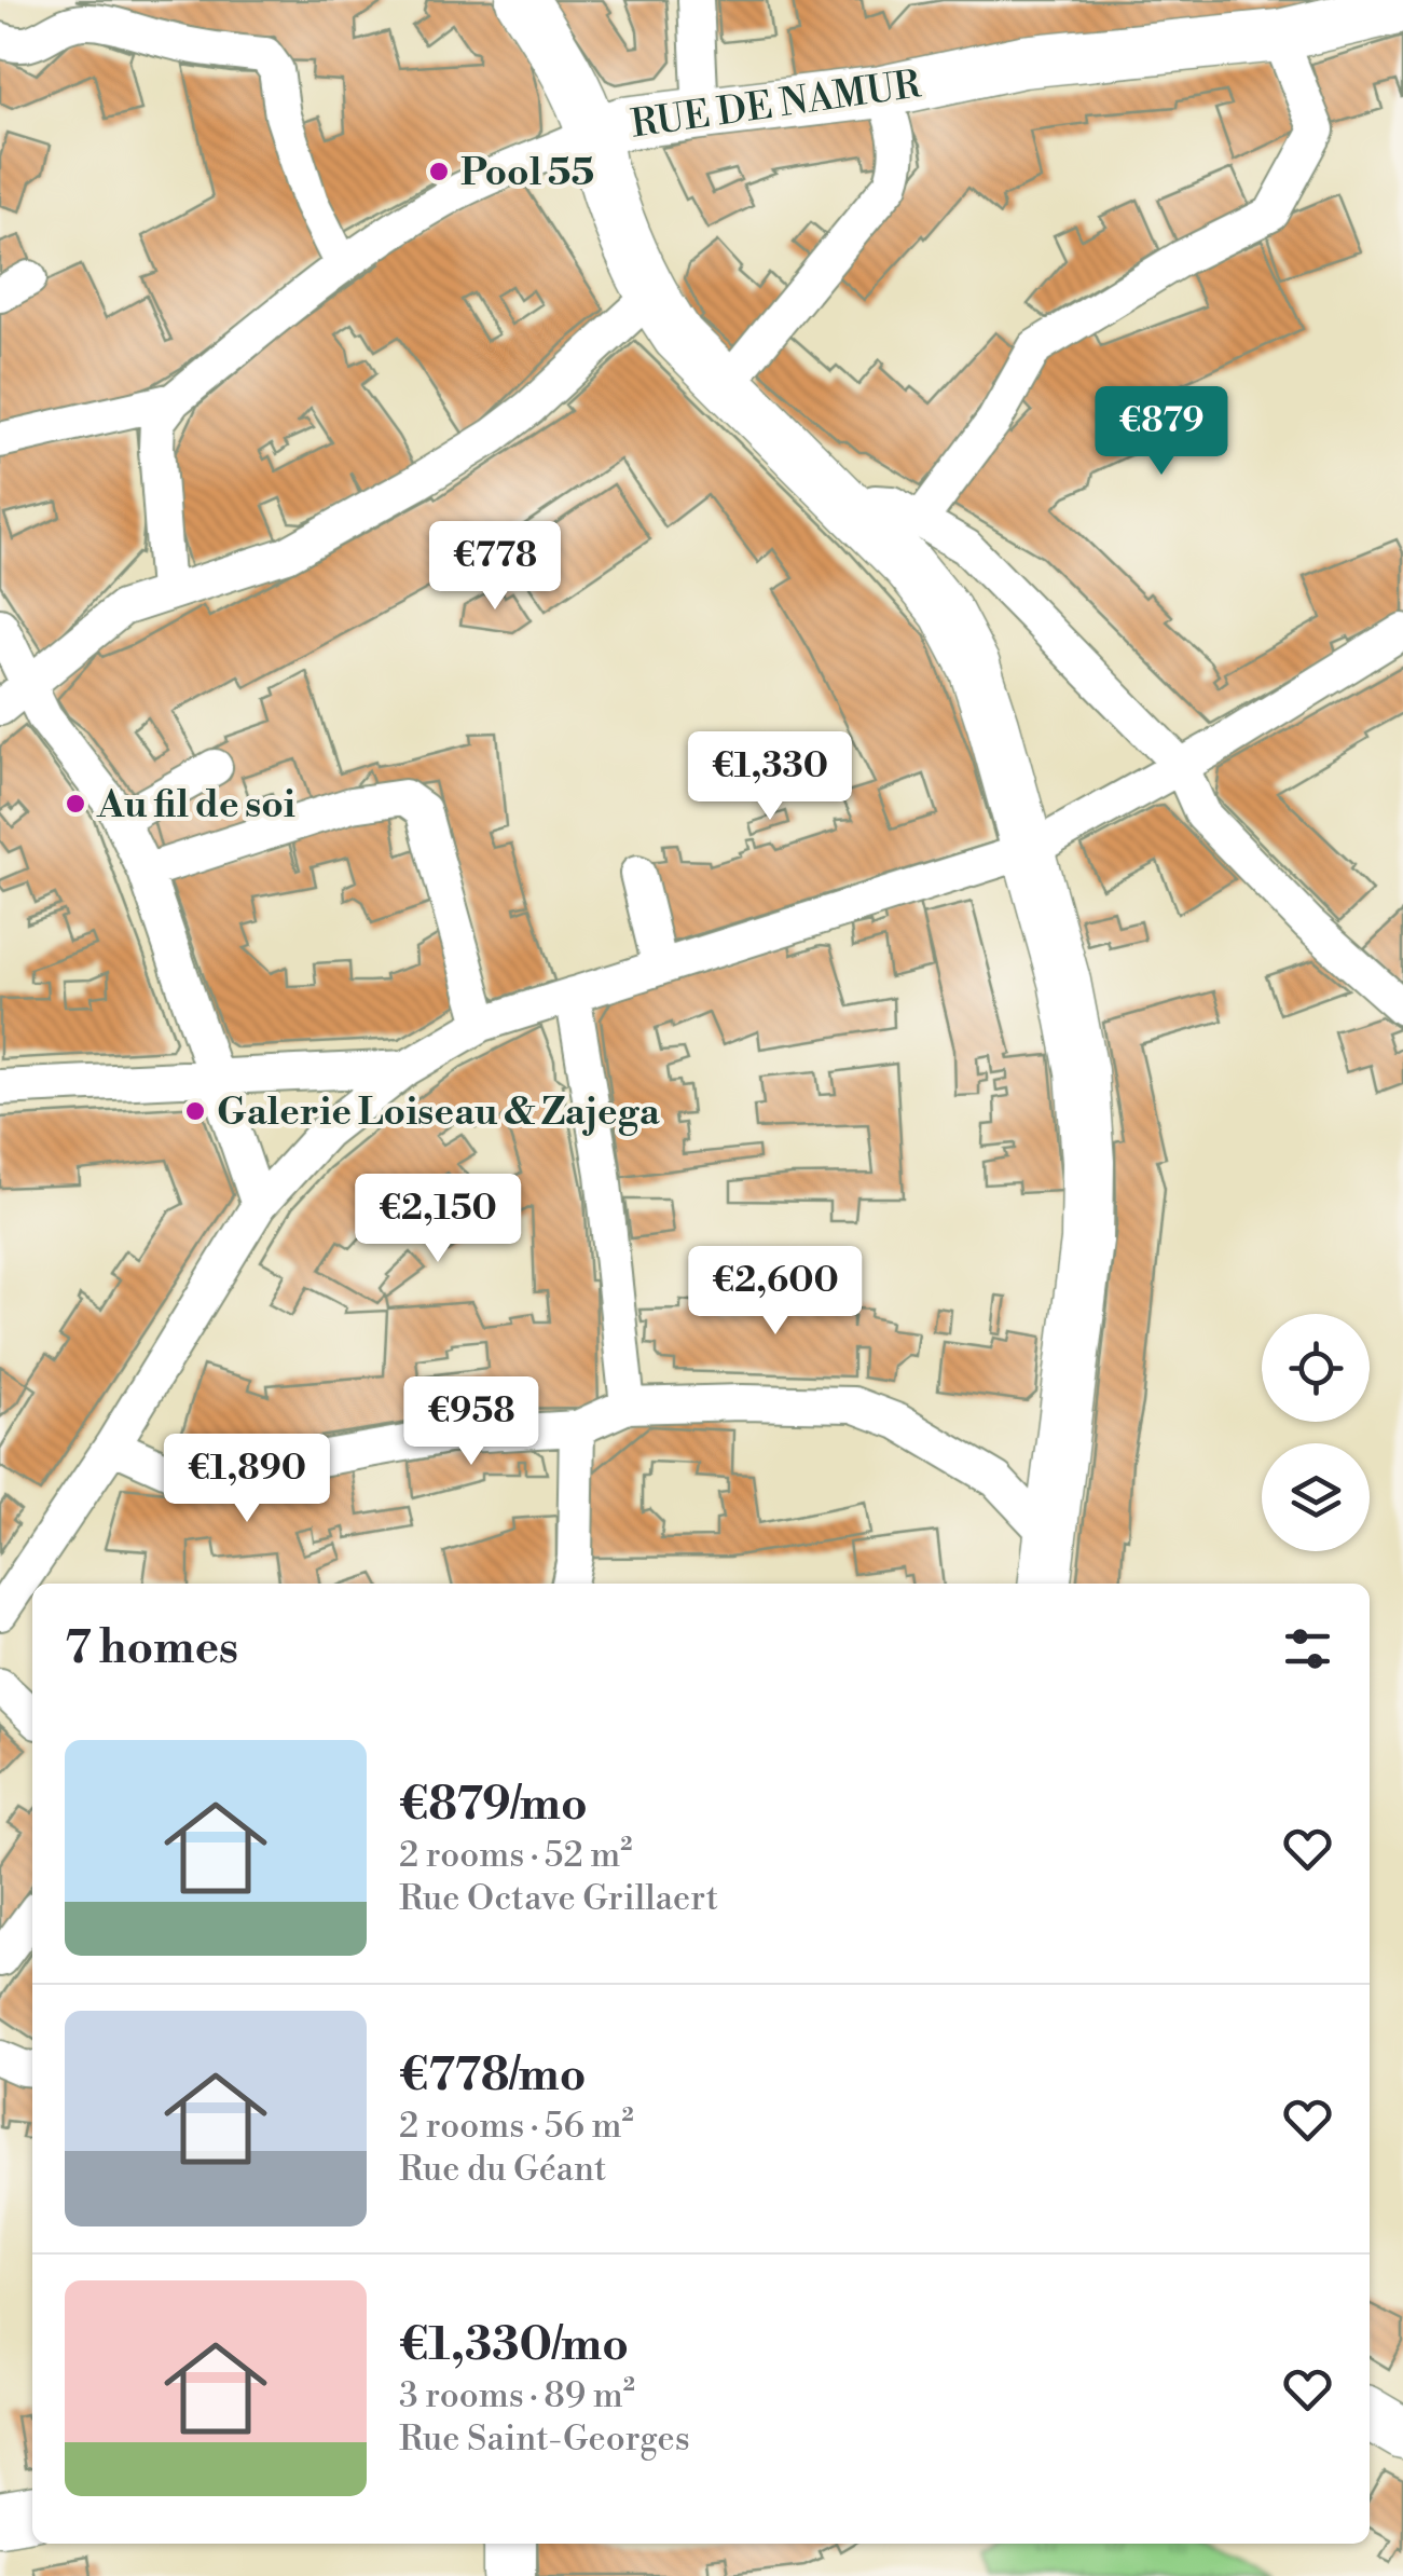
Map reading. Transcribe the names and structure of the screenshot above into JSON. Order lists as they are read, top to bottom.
{
  "streets": {
    "main road": ["RUE DE NAMUR"]
  },
  "places": ["Pool 55", "Au fil de soi", "Galerie Loiseau & Zajega"],
  "page": {
    "price": [
      "€879",
      "€778",
      "€1,330",
      "€2,150",
      "€2,600",
      "€958",
      "€1,890"
    ],
    "heading": "7 homes",
    "list": [
      {
        "name": "€879/mo",
        "note": "2 rooms · 52 m² · Rue Octave Grillaert"
      },
      {
        "name": "€778/mo",
        "note": "2 rooms · 56 m² · Rue du Géant"
      },
      {
        "name": "€1,330/mo",
        "note": "3 rooms · 89 m² · Rue Saint-Georges"
      }
    ]
  }
}
